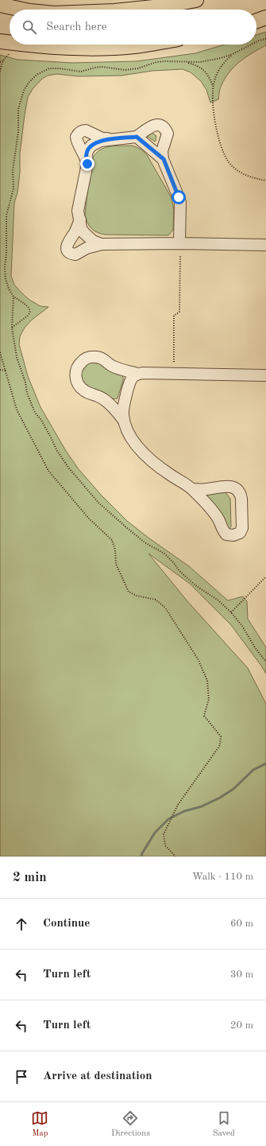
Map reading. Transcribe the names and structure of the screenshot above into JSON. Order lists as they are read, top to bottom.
{
  "page": {
    "search": "Search here",
    "heading": ["2 min", "Walk · 110 m"],
    "list": [
      ["Continue", "60 m"],
      ["Turn left", "30 m"],
      ["Turn left", "20 m"],
      "Arrive at destination"
    ],
    "nav": ["Map", "Directions", "Saved"]
  }
}
